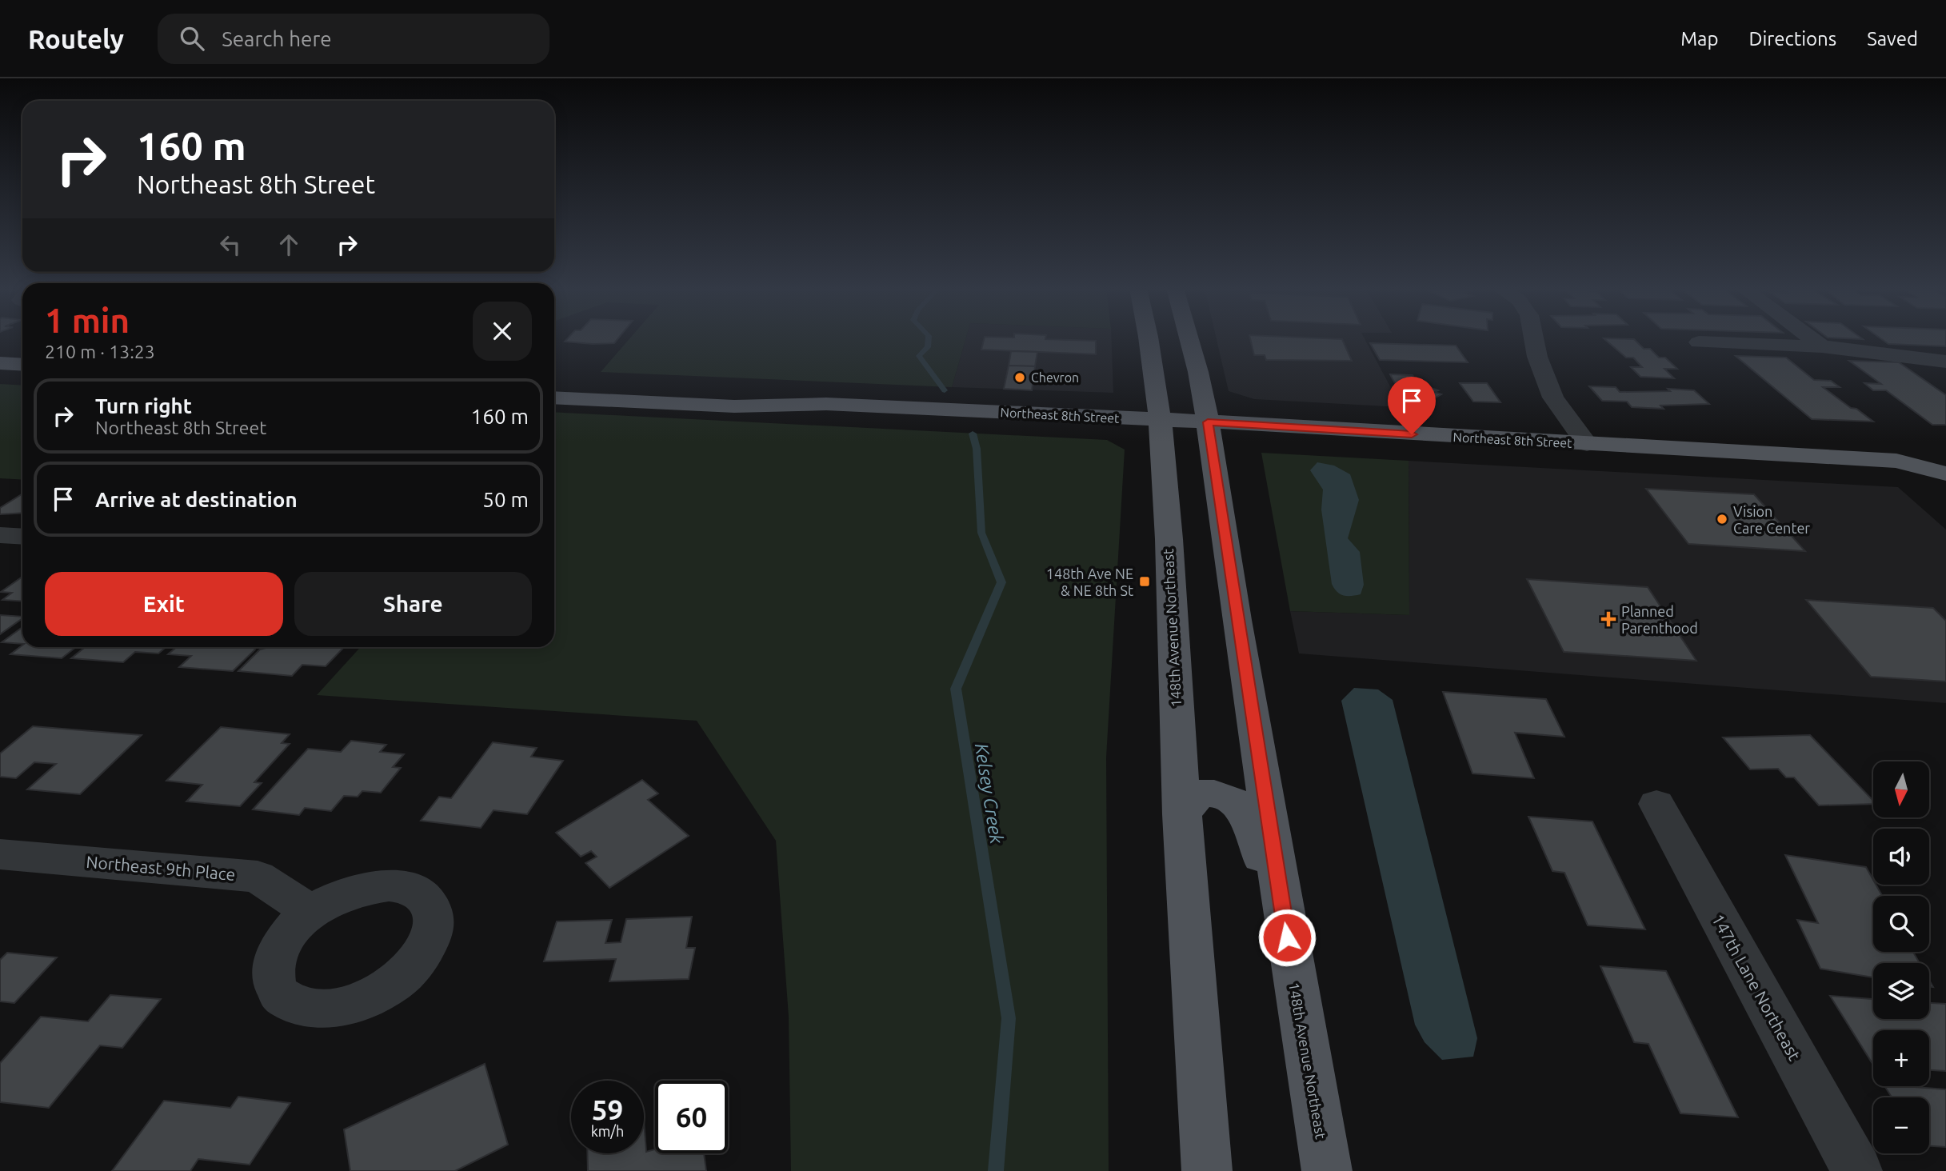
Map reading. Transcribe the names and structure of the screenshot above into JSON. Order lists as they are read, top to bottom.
{
  "streets": {
    "main road": ["Northeast 8th Street", "148th Avenue Northeast"],
    "street": ["Northeast 9th Place", "147th Lane Northeast"]
  },
  "crossings": [
    ["Northeast 8th Street", "148th Avenue Northeast"]
  ],
  "water": ["Kelsey Creek"],
  "places": {
    "other": ["Chevron", "Vision Care Center"],
    "transit": ["148th Ave NE & NE 8th St"],
    "health": ["Planned Parenthood"]
  },
  "north": "bottom",
  "page": {
    "header": "Routely",
    "search": "Search here",
    "nav": ["Map", "Directions", "Saved"],
    "turn": ["160 m", "Northeast 8th Street"],
    "heading": ["1 min", "210 m · 13:23"],
    "list": [
      {
        "name": "Turn right",
        "note": "Northeast 8th Street",
        "value": "160 m"
      },
      {
        "name": "Arrive at destination",
        "value": "50 m"
      }
    ],
    "buttons": ["Exit", "Share"],
    "map_buttons": ["+", "−"],
    "speed": "59 km/h",
    "limit": "60"
  }
}
